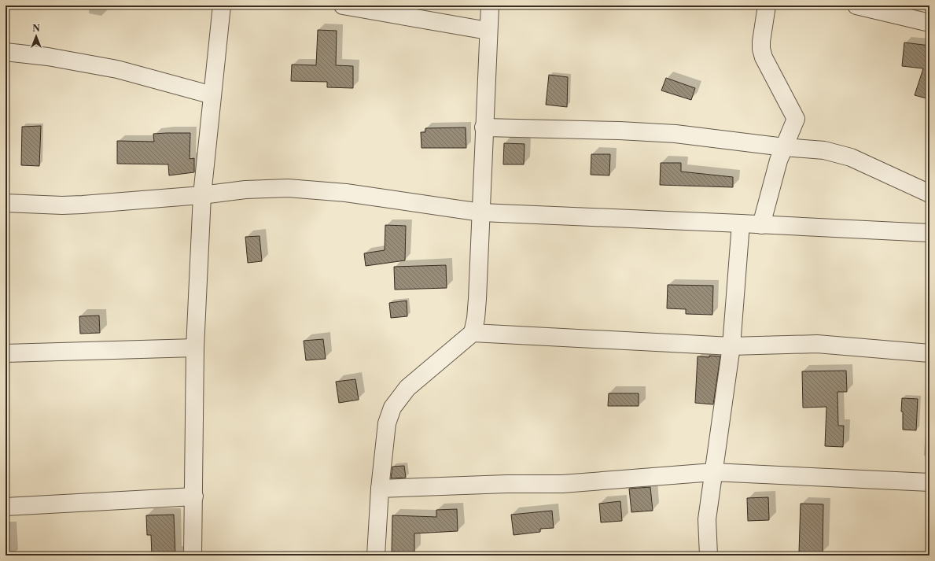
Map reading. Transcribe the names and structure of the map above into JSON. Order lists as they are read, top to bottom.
{
  "north": "top"
}
